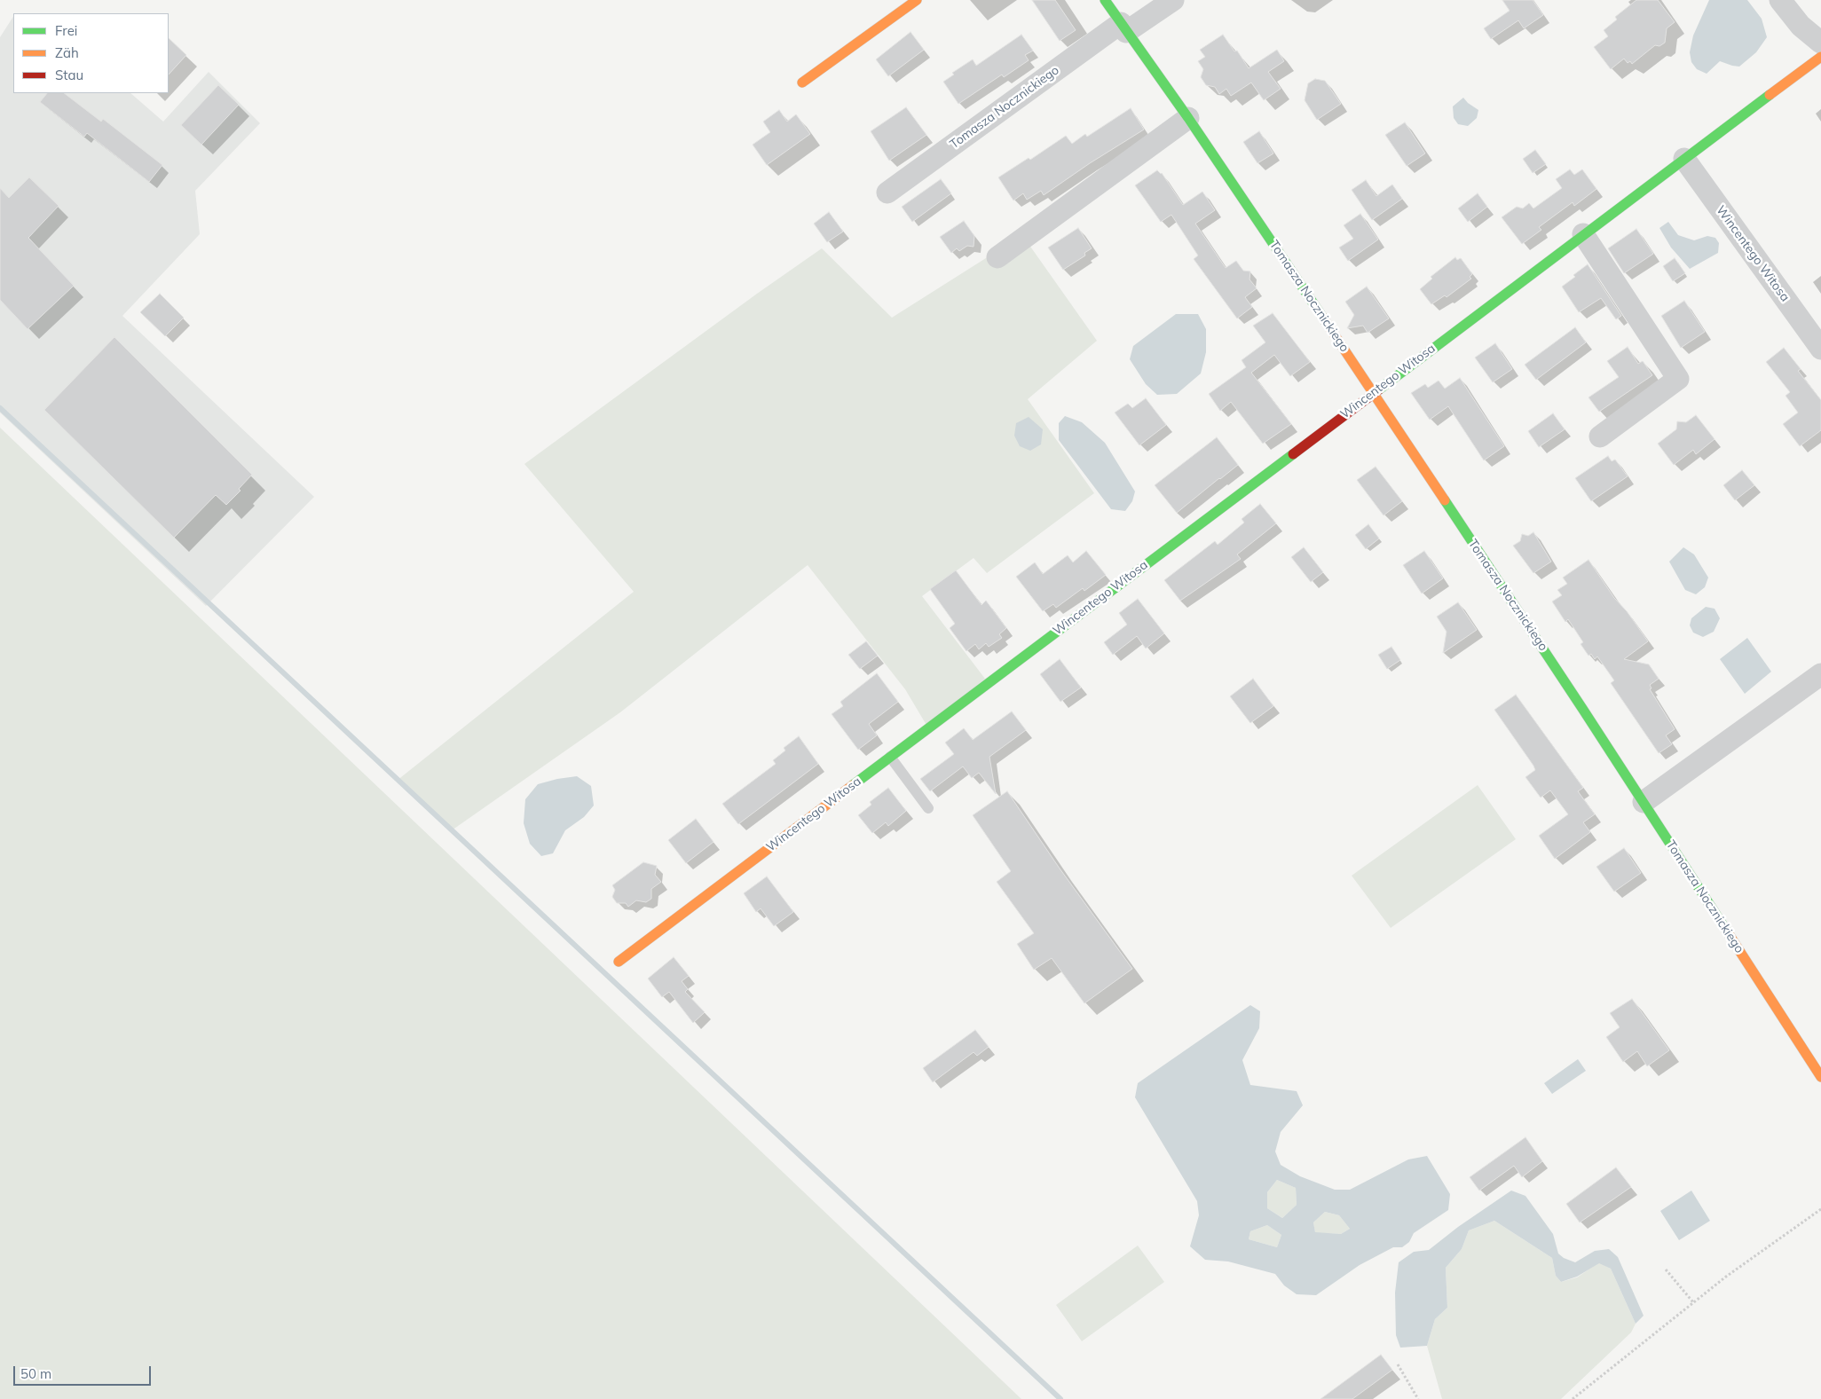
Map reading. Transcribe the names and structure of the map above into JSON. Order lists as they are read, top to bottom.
{
  "streets": {
    "street": ["Tomasza Nocznickiego", "Wincentego Witosa"]
  },
  "crossings": [
    ["Tomasza Nocznickiego", "Wincentego Witosa"]
  ],
  "legend": ["Frei", "Zäh", "Stau"],
  "scale_bar": "50 m"
}
